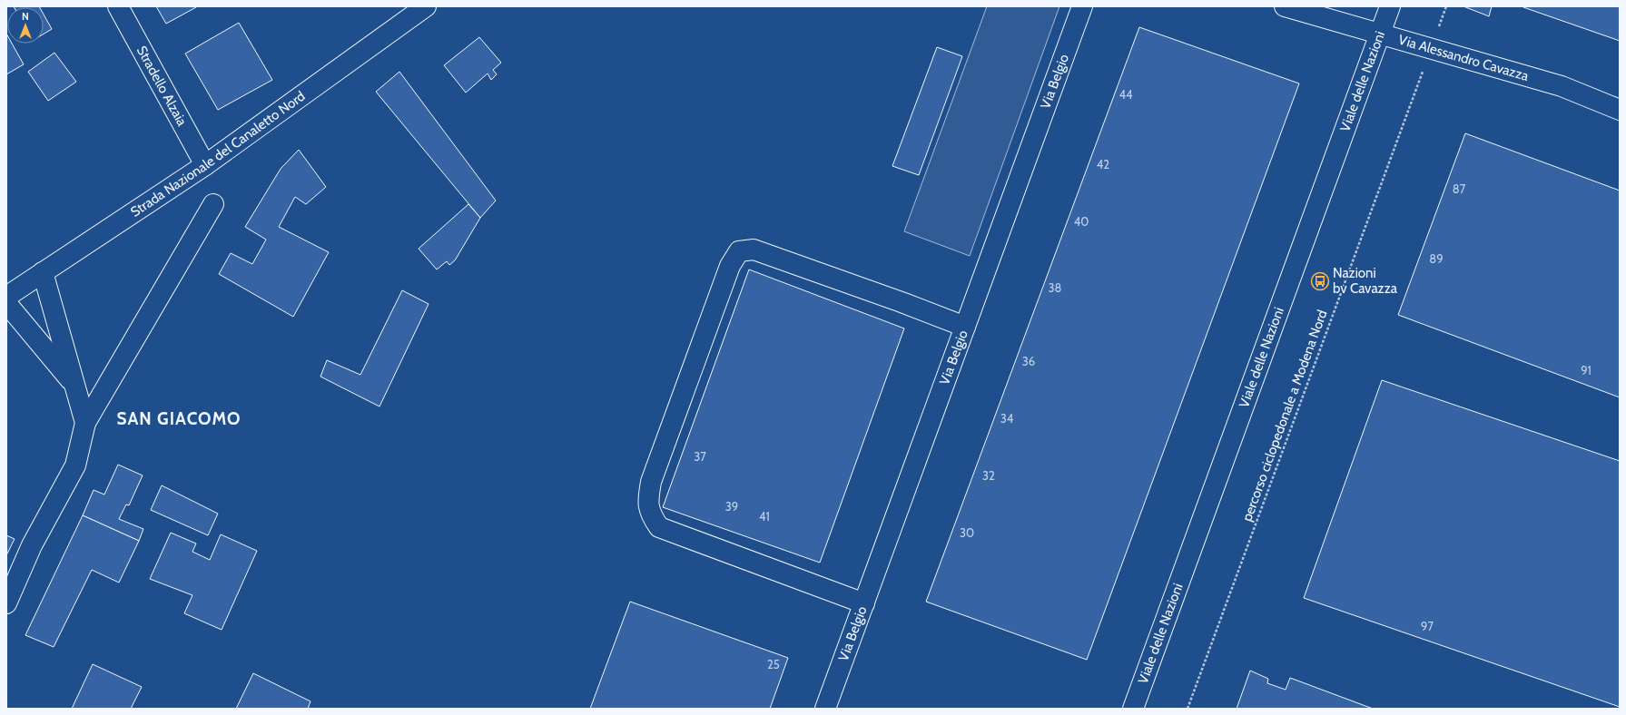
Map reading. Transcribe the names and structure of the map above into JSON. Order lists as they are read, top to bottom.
{
  "streets": {
    "street": [
      "Via Alessandro Cavazza",
      "Via Belgio",
      "Viale delle Nazioni",
      "Stradello Alzaia",
      "Strada Nazionale del Canaletto Nord"
    ],
    "path": ["percorso ciclopedonale a Modena Nord"]
  },
  "crossings": [
    ["Via Alessandro Cavazza", "Viale delle Nazioni"],
    ["Via Alessandro Cavazza", "percorso ciclopedonale a Modena Nord"],
    ["Stradello Alzaia", "Strada Nazionale del Canaletto Nord"]
  ],
  "districts": ["SAN GIACOMO"],
  "places": {
    "bus stop": ["Nazioni bv Cavazza"]
  },
  "house_numbers": [
    "44",
    "42",
    "87",
    "40",
    "89",
    "38",
    "36",
    "91",
    "34",
    "37",
    "32",
    "39",
    "41",
    "30",
    "97",
    "25"
  ],
  "north": "top"
}
